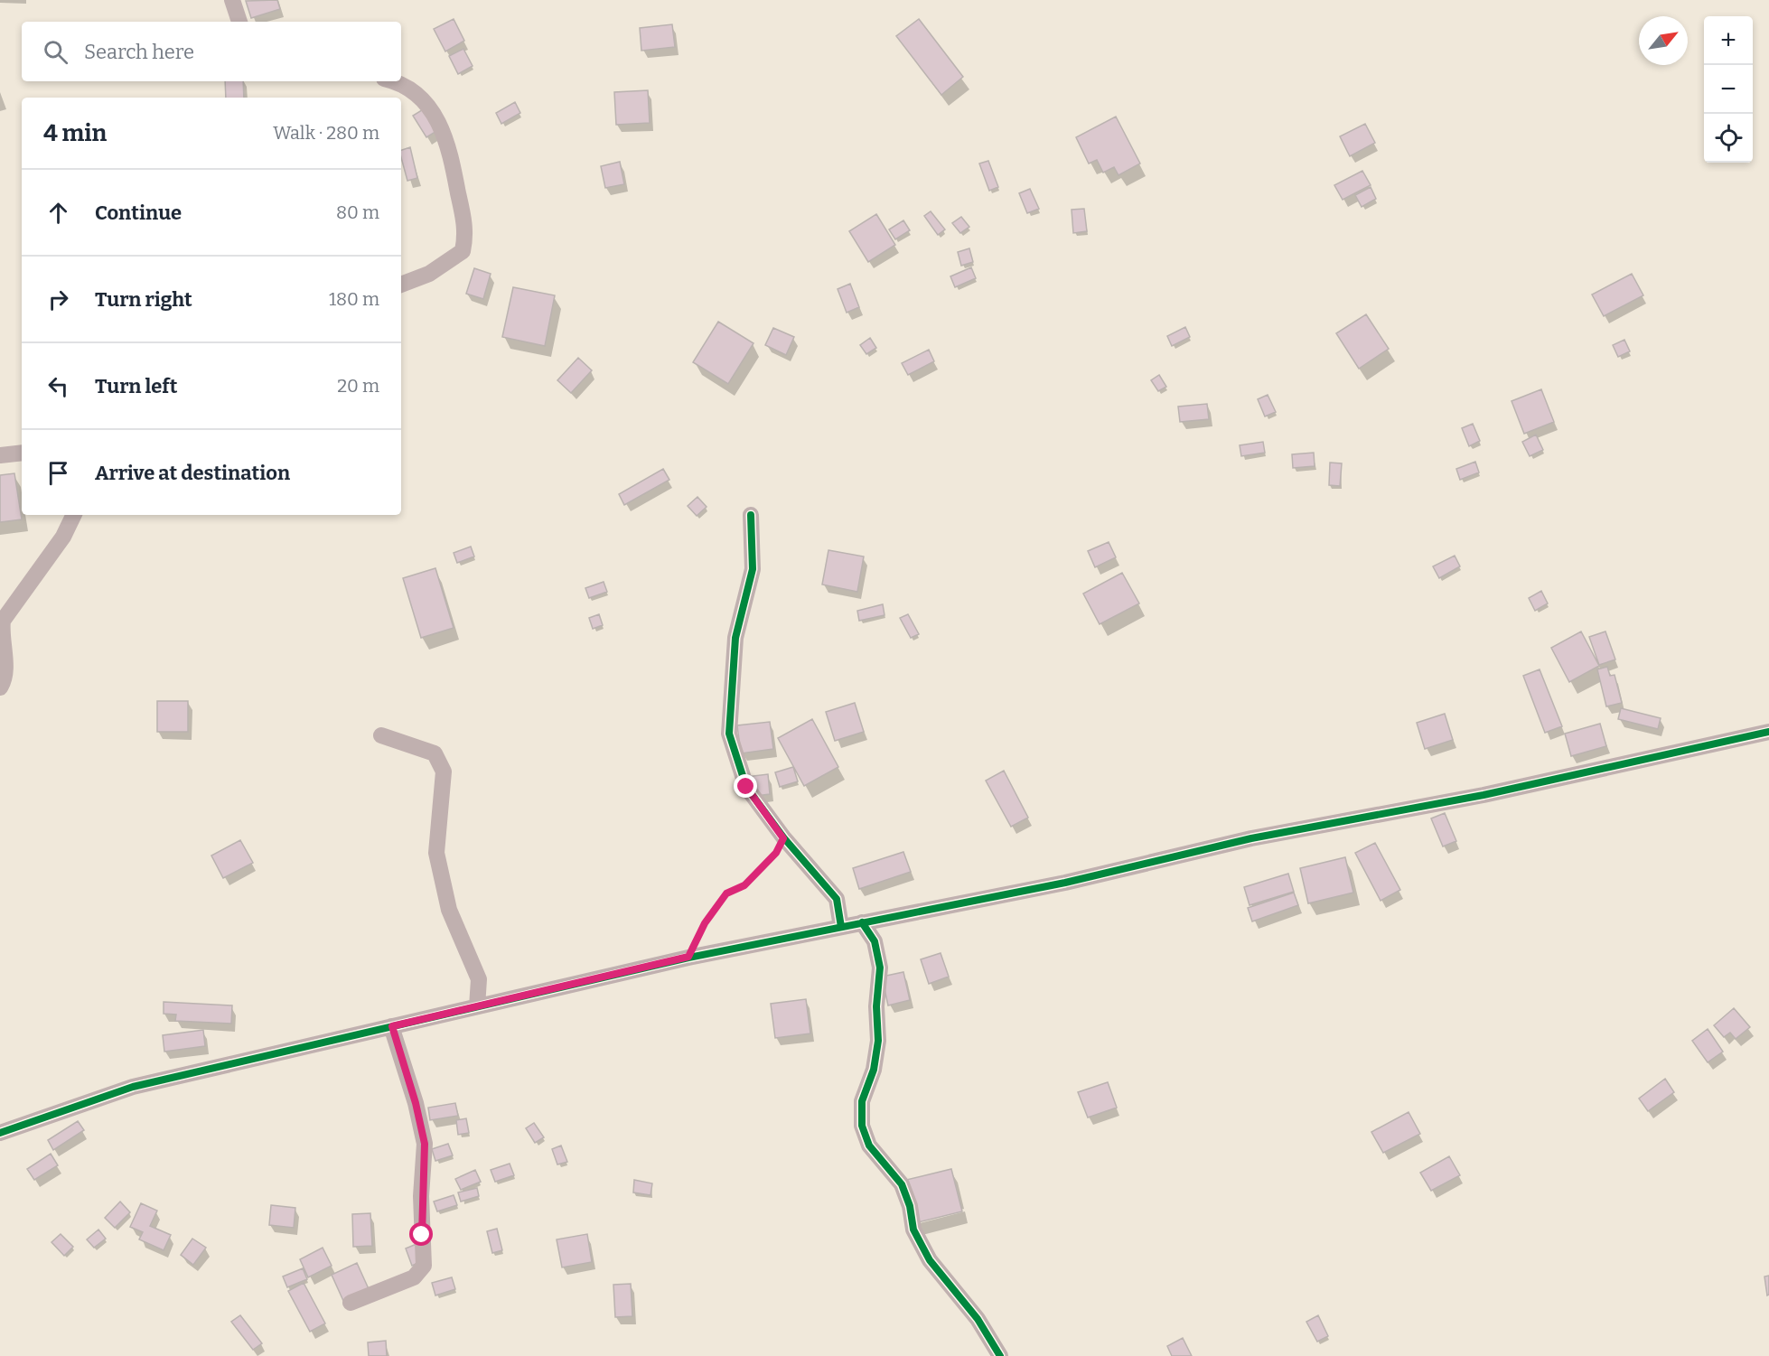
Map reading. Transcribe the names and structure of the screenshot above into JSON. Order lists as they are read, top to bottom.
{
  "north": "top right",
  "page": {
    "map_buttons": ["+", "−"],
    "search": "Search here",
    "heading": ["4 min", "Walk · 280 m"],
    "list": [
      ["Continue", "80 m"],
      ["Turn right", "180 m"],
      ["Turn left", "20 m"],
      "Arrive at destination"
    ]
  }
}
